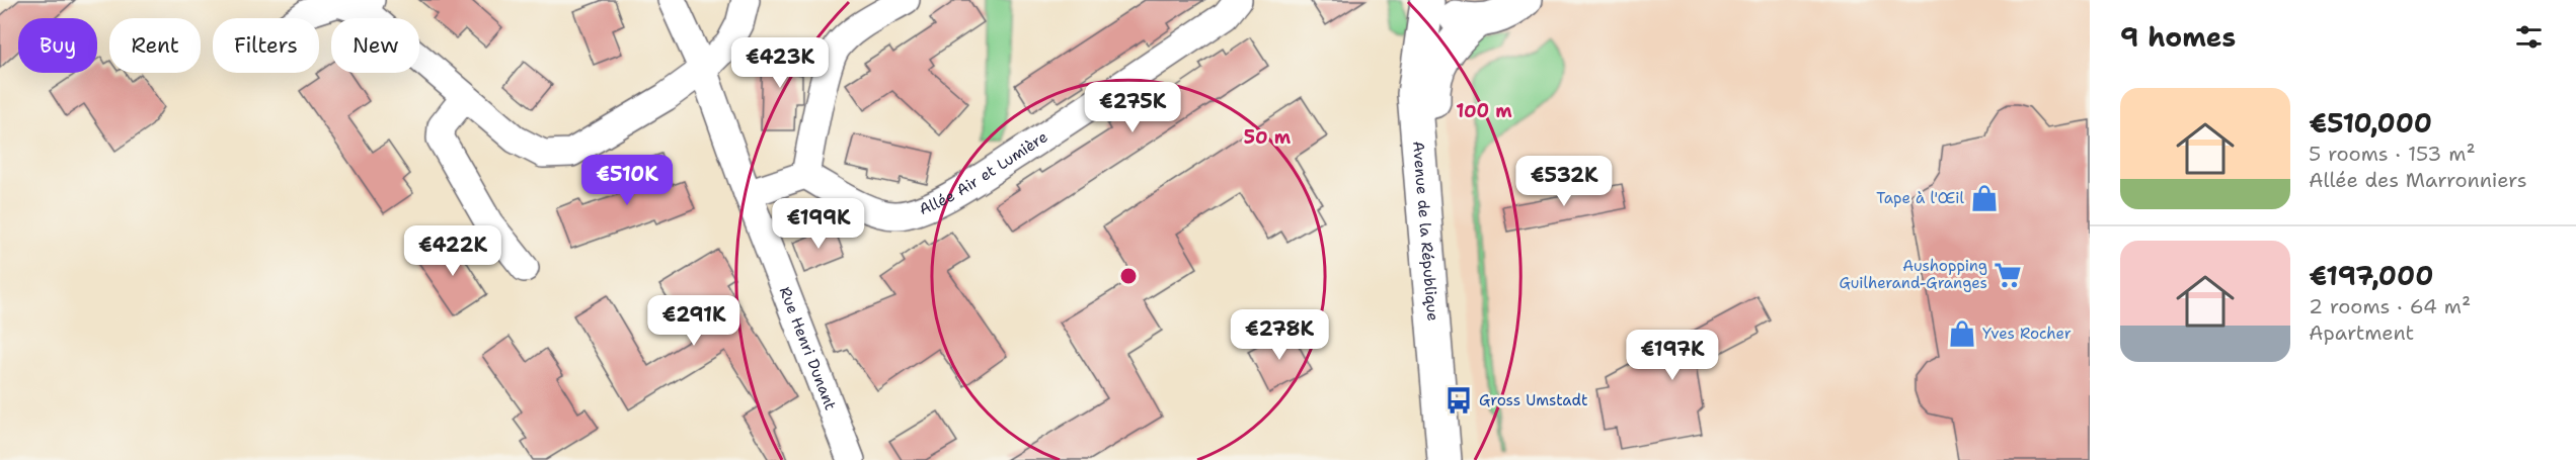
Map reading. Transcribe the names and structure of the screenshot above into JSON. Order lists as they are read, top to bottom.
{
  "streets": {
    "main road": ["Avenue de la République"],
    "street": ["Allée Air et Lumière", "Rue Henri Dunant"]
  },
  "places": {
    "shop": ["Tape à l'Œil", "Yves Rocher"],
    "supermarket": ["Aushopping Guilherand-Granges"],
    "bus stop": ["Gross Umstadt"]
  },
  "page": {
    "heading": "9 homes",
    "chip": [
      "Buy",
      "Rent",
      "Filters",
      "New"
    ],
    "price": [
      "€423K",
      "€275K",
      "€510K",
      "€532K",
      "€199K",
      "€422K",
      "€291K",
      "€278K",
      "€197K"
    ],
    "list": [
      {
        "name": "€510,000",
        "note": "5 rooms · 153 m² · Allée des Marronniers"
      },
      {
        "name": "€197,000",
        "note": "2 rooms · 64 m² · Apartment"
      }
    ]
  },
  "rings": ["100 m", "50 m"]
}
